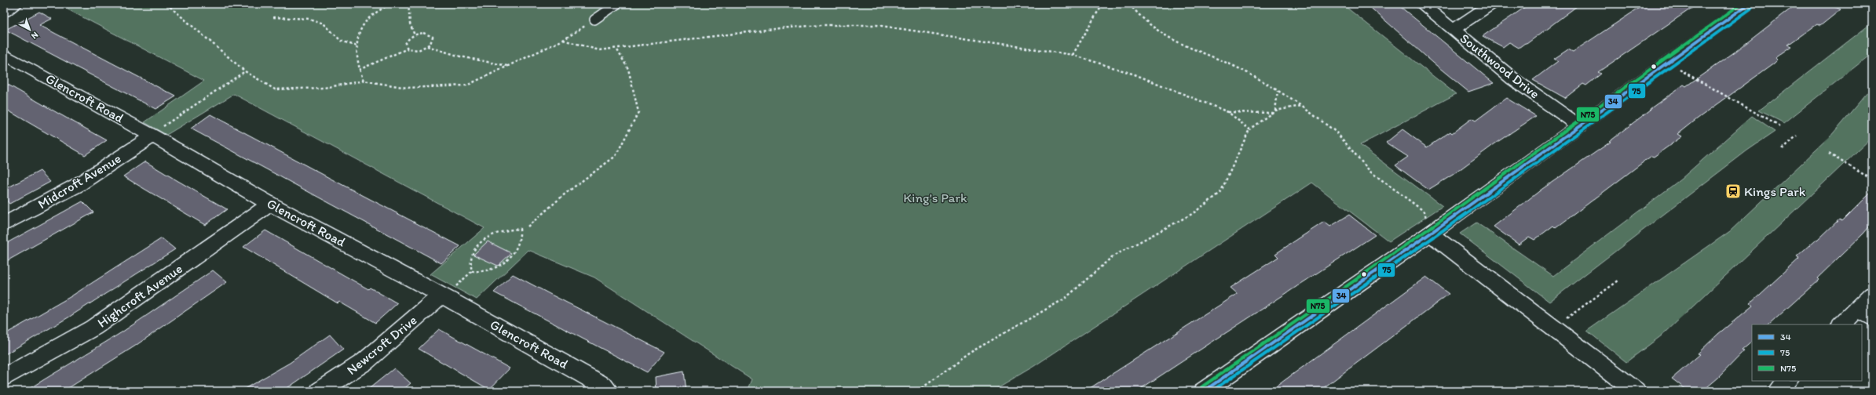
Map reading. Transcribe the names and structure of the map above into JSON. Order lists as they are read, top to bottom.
{
  "streets": {
    "street": [
      "Southwood Drive",
      "Glencroft Road",
      "Midcroft Avenue",
      "Highcroft Avenue",
      "Newcroft Drive"
    ]
  },
  "crossings": [
    ["Glencroft Road", "Midcroft Avenue"],
    ["Glencroft Road", "Highcroft Avenue"],
    ["Glencroft Road", "Newcroft Drive"]
  ],
  "parks": ["King's Park"],
  "places": {
    "station": ["Kings Park"]
  },
  "lines": ["transit line 34", "transit line N75", "transit line 75"],
  "legend": ["34", "75", "N75"],
  "north": "bottom right"
}
